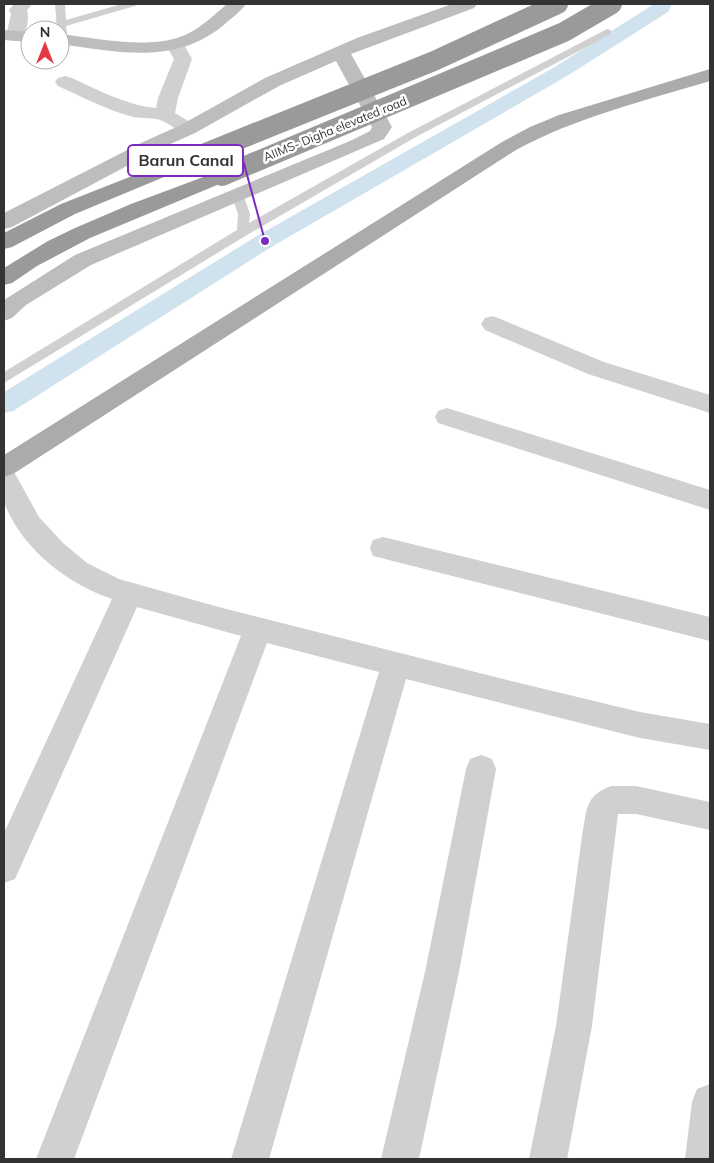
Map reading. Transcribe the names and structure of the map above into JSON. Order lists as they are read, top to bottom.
{
  "streets": {
    "highway": ["AIIMS- Digha elevated road"]
  },
  "places": ["Barun Canal"],
  "north": "top"
}
